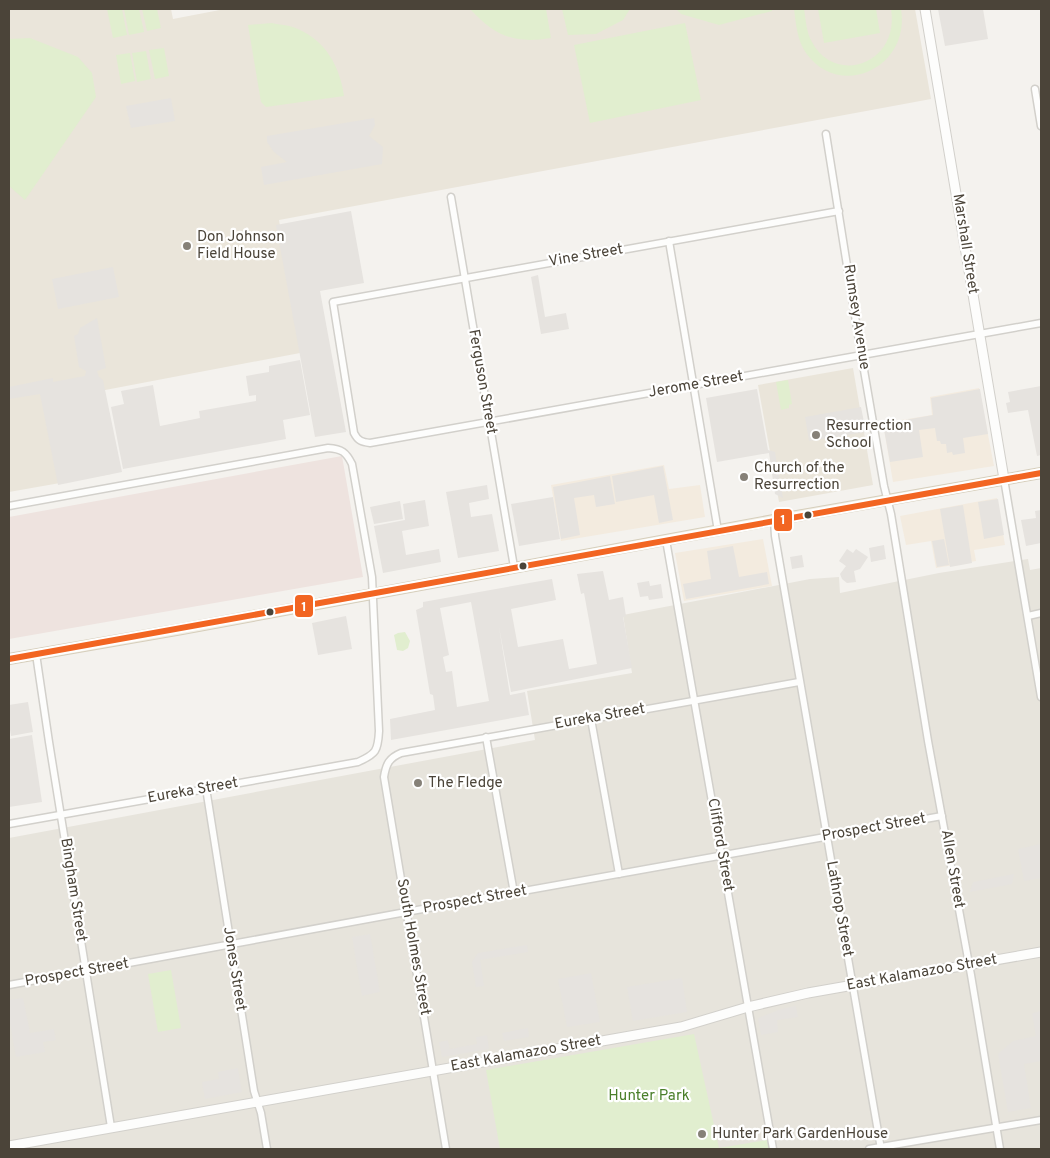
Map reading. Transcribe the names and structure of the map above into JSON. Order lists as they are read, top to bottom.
{
  "streets": {
    "street": [
      "Marshall Street",
      "Vine Street",
      "Rumsey Avenue",
      "Ferguson Street",
      "Jerome Street",
      "Eureka Street",
      "Prospect Street",
      "Clifford Street",
      "Allen Street",
      "Bingham Street",
      "Lathrop Street",
      "South Holmes Street",
      "Jones Street",
      "East Kalamazoo Street"
    ]
  },
  "crossings": [
    ["Marshall Street", "Jerome Street"],
    ["Vine Street", "Rumsey Avenue"],
    ["Vine Street", "Ferguson Street"],
    ["Vine Street", "Jerome Street"],
    ["Rumsey Avenue", "Jerome Street"],
    ["Rumsey Avenue", "Allen Street"],
    ["Ferguson Street", "Jerome Street"],
    ["Eureka Street", "Clifford Street"],
    ["Eureka Street", "Bingham Street"],
    ["Eureka Street", "Lathrop Street"],
    ["Eureka Street", "South Holmes Street"],
    ["Eureka Street", "Jones Street"],
    ["Prospect Street", "Clifford Street"],
    ["Prospect Street", "Allen Street"],
    ["Prospect Street", "Bingham Street"],
    ["Prospect Street", "Lathrop Street"],
    ["Prospect Street", "South Holmes Street"],
    ["Prospect Street", "Jones Street"],
    ["Clifford Street", "East Kalamazoo Street"],
    ["Allen Street", "East Kalamazoo Street"],
    ["Bingham Street", "East Kalamazoo Street"],
    ["Lathrop Street", "East Kalamazoo Street"],
    ["South Holmes Street", "East Kalamazoo Street"],
    ["Jones Street", "East Kalamazoo Street"]
  ],
  "parks": ["Hunter Park"],
  "places": [
    "Don Johnson Field House",
    "Resurrection School",
    "Church of the Resurrection",
    "The Fledge",
    "Hunter Park GardenHouse"
  ],
  "lines": ["transit line 1"]
}
